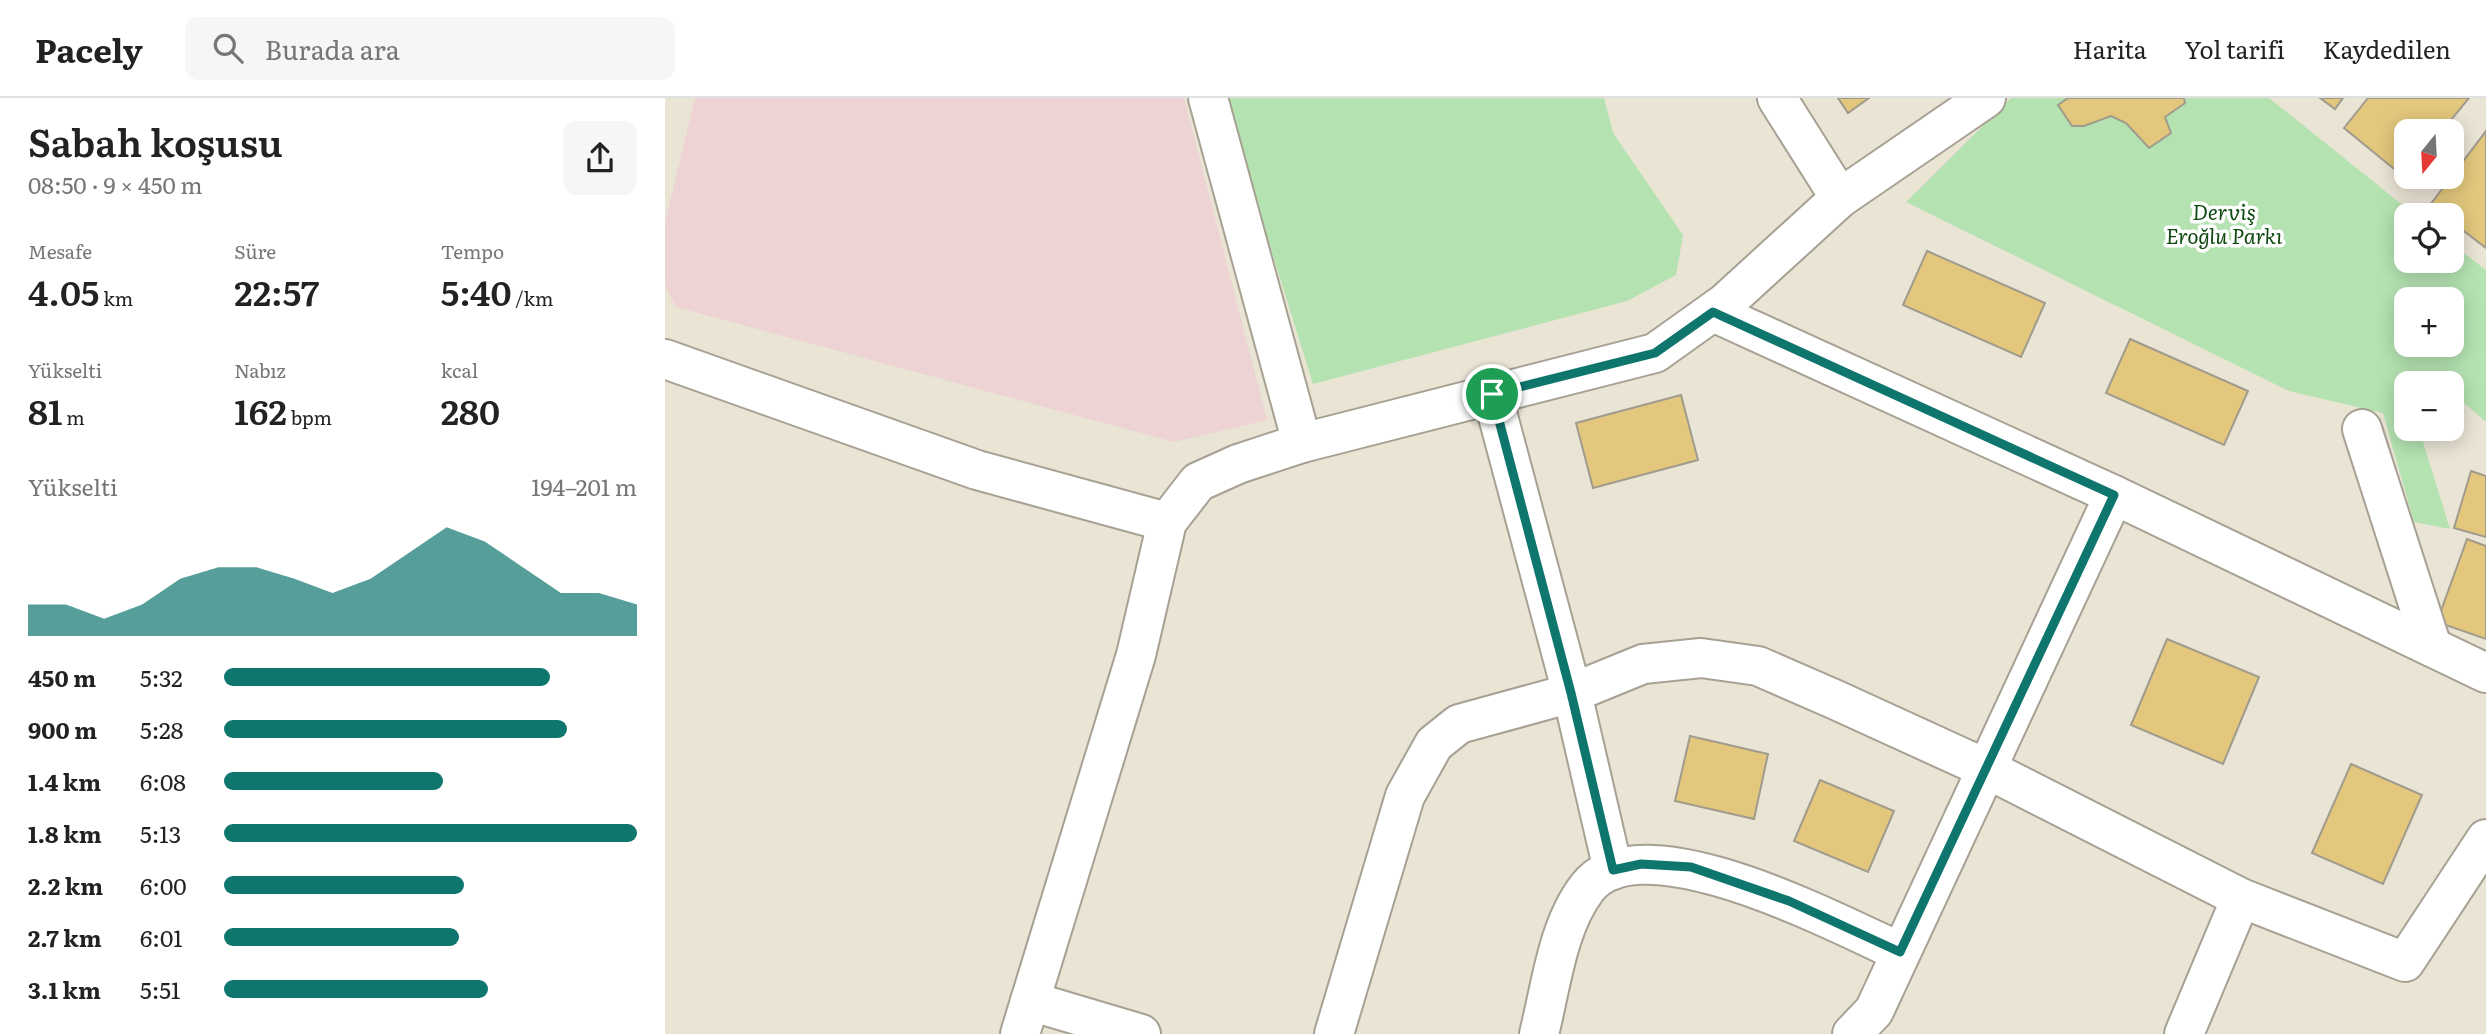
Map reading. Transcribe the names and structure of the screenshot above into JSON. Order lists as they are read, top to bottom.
{
  "parks": ["Derviş Eroğlu Parkı"],
  "north": "bottom",
  "page": {
    "header": "Pacely",
    "search": "Burada ara",
    "nav": ["Harita", "Yol tarifi", "Kaydedilen"],
    "heading": ["Sabah koşusu", "08:50 · 9 × 450 m"],
    "map_buttons": ["+", "−"],
    "stats": [
      ["Mesafe", "4.05 km"],
      ["Süre", "22:57"],
      ["Tempo", "5:40 /km"],
      ["Yükselti", "81 m"],
      ["Nabız", "162 bpm"],
      ["kcal", "280"]
    ],
    "chart": ["Yükselti", "194–201 m"],
    "list": [
      {
        "name": "450 m",
        "note": "5:32"
      },
      {
        "name": "900 m",
        "note": "5:28"
      },
      {
        "name": "1.4 km",
        "note": "6:08"
      },
      {
        "name": "1.8 km",
        "note": "5:13"
      },
      {
        "name": "2.2 km",
        "note": "6:00"
      },
      {
        "name": "2.7 km",
        "note": "6:01"
      },
      {
        "name": "3.1 km",
        "note": "5:51"
      }
    ]
  }
}
